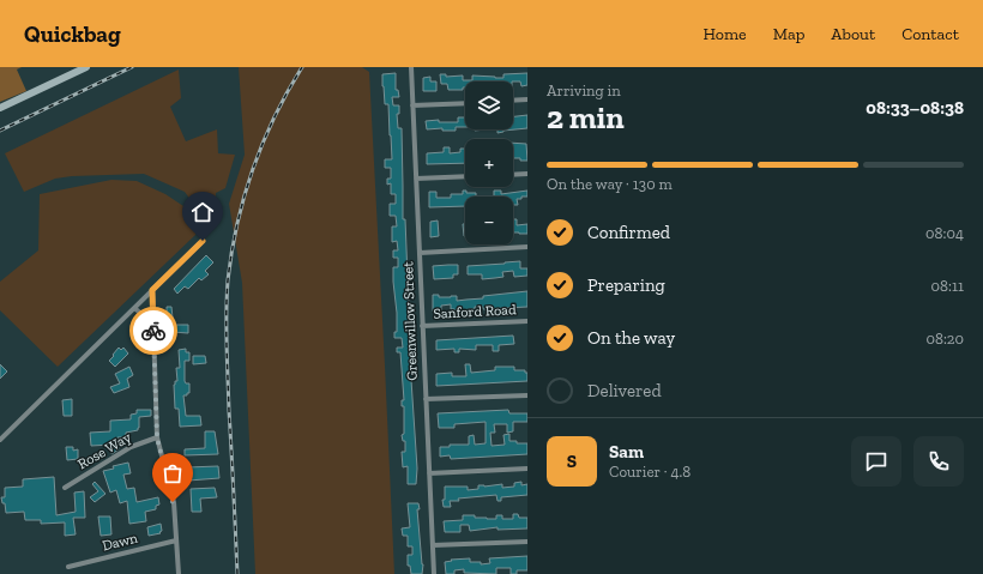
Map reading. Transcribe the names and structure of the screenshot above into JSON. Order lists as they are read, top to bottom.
{
  "streets": {
    "street": [
      "Sanford Road",
      "Greenwillow Street",
      "Rose Way",
      "Dawn"
    ]
  },
  "crossings": [
    ["Sanford Road", "Greenwillow Street"]
  ],
  "page": {
    "header": "Quickbag",
    "nav": [
      "Home",
      "Map",
      "About",
      "Contact"
    ],
    "heading": ["2 min", "Arriving in", "08:33–08:38"],
    "panel": ["Sam", "Courier · 4.8"],
    "map_buttons": ["+", "−"],
    "bar": "On the way · 130 m",
    "list": [
      ["Confirmed", "08:04"],
      ["Preparing", "08:11"],
      ["On the way", "08:20"],
      "Delivered"
    ],
    "round": "S"
  }
}
